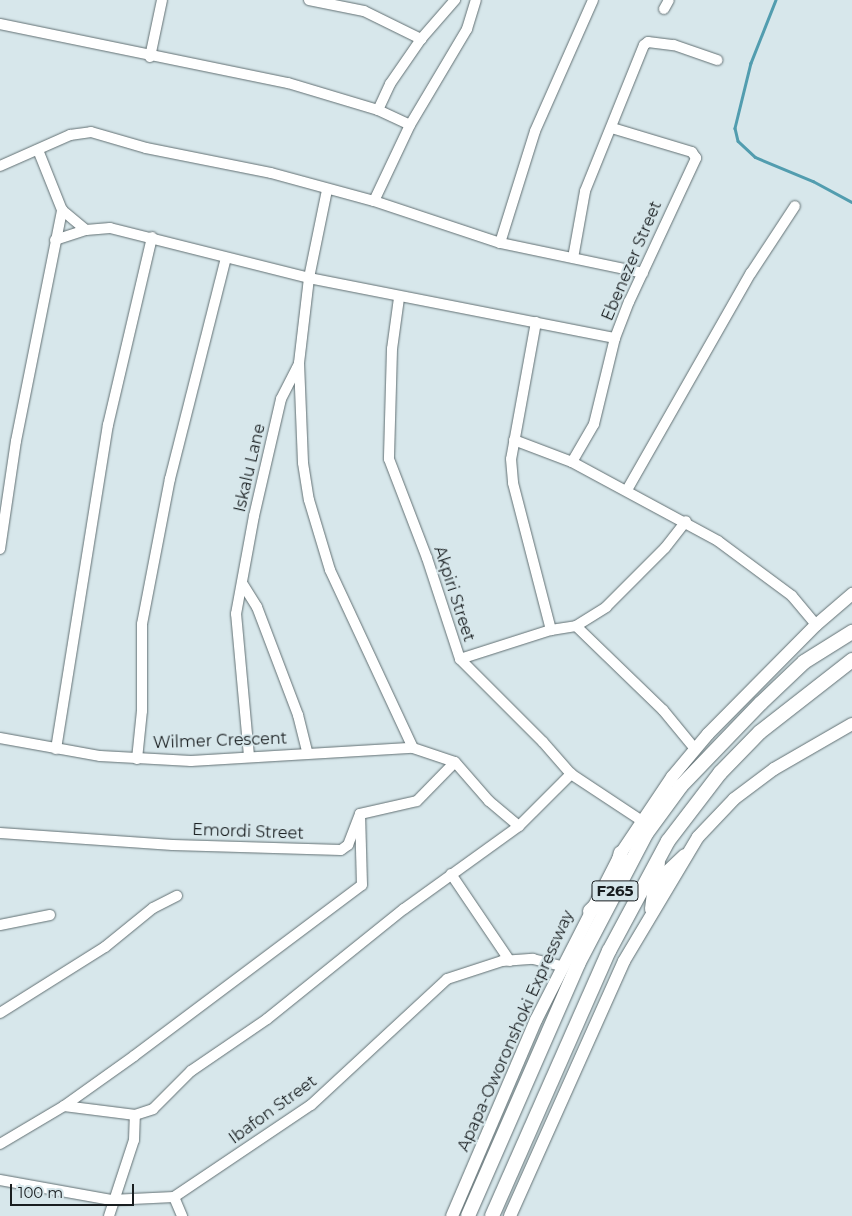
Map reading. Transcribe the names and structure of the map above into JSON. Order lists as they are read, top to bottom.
{
  "streets": {
    "highway": ["F265", "Apapa-Oworonshoki Expressway"],
    "street": [
      "Ebenezer Street",
      "Iskalu Lane",
      "Akpiri Street",
      "Wilmer Crescent",
      "Emordi Street",
      "Ibafon Street"
    ]
  },
  "crossings": [
    ["Iskalu Lane", "Wilmer Crescent"],
    ["Akpiri Street", "Apapa-Oworonshoki Expressway"],
    ["Apapa-Oworonshoki Expressway", "Ibafon Street"]
  ],
  "scale_bar": "100 m"
}
